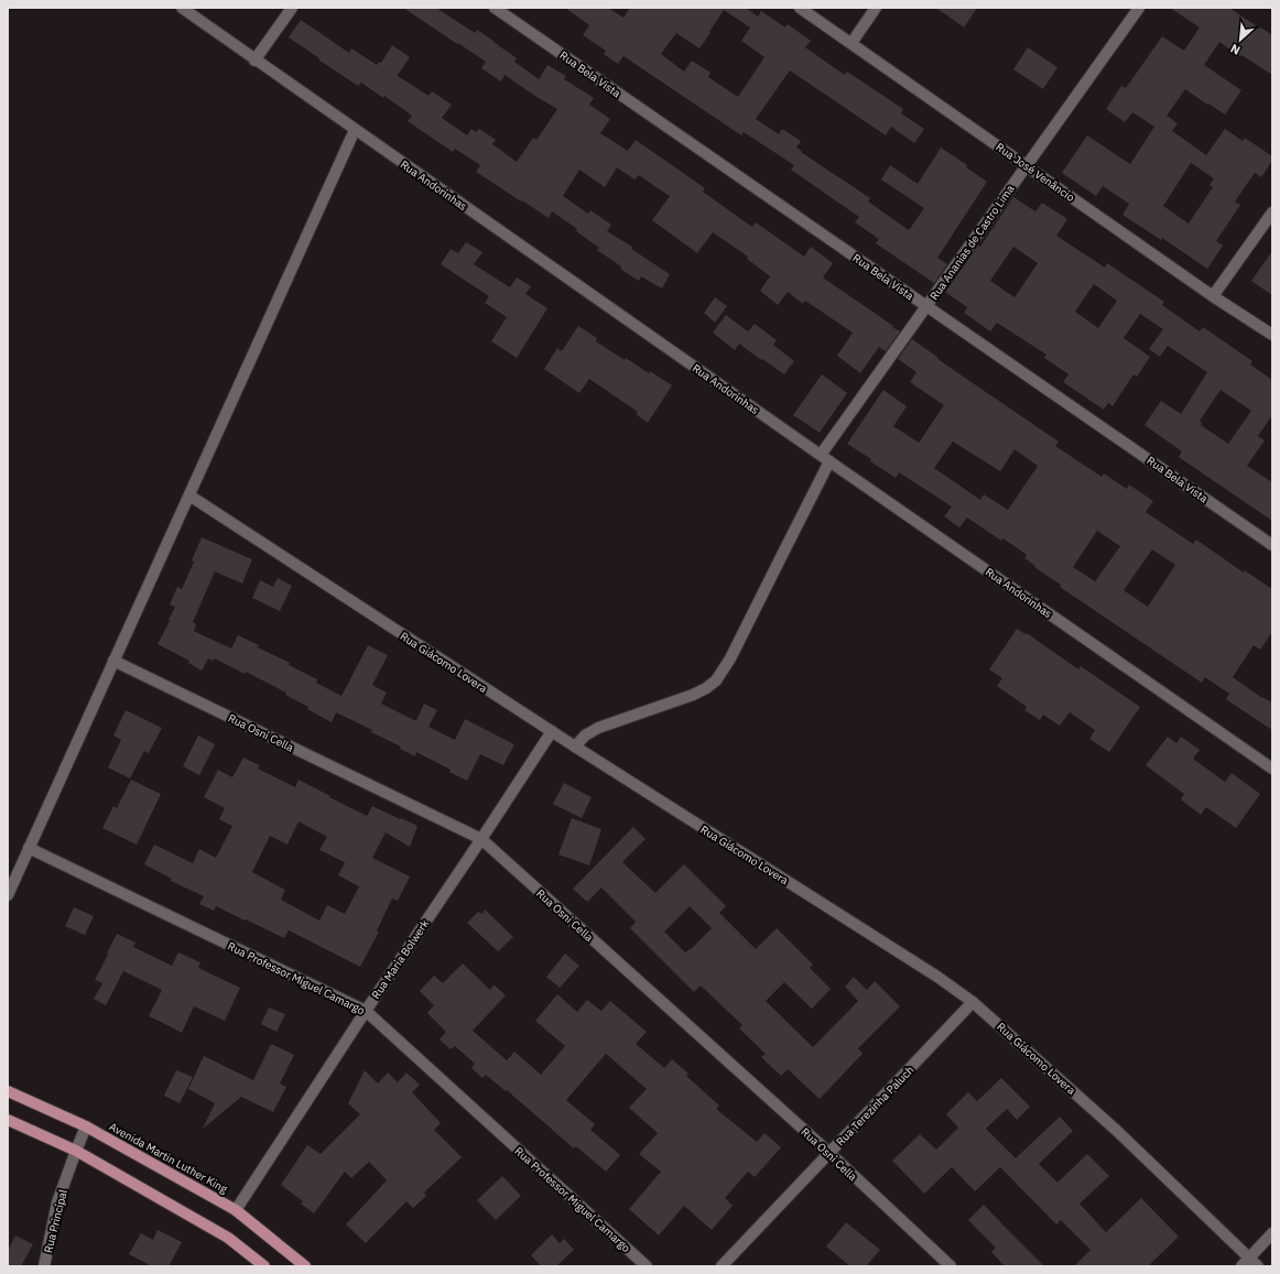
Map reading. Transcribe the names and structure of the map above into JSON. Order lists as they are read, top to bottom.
{
  "streets": {
    "main road": ["Avenida Martin Luther King"],
    "street": [
      "Rua Bela Vista",
      "Rua José Venâncio",
      "Rua Andorinhas",
      "Rua Ananias de Castro Lima",
      "Rua Giácomo Lovera",
      "Rua Osni Cella",
      "Rua Maria Bolwerk",
      "Rua Professor Miguel Camargo",
      "Rua Terezinha Paluch",
      "Rua Principal"
    ]
  },
  "crossings": [
    ["Rua Bela Vista", "Rua Ananias de Castro Lima"],
    ["Rua José Venâncio", "Rua Ananias de Castro Lima"],
    ["Rua Andorinhas", "Rua Ananias de Castro Lima"],
    ["Rua Ananias de Castro Lima", "Rua Giácomo Lovera"],
    ["Rua Giácomo Lovera", "Rua Maria Bolwerk"],
    ["Rua Giácomo Lovera", "Rua Terezinha Paluch"],
    ["Rua Osni Cella", "Rua Maria Bolwerk"],
    ["Rua Osni Cella", "Rua Terezinha Paluch"],
    ["Rua Maria Bolwerk", "Rua Professor Miguel Camargo"],
    ["Rua Maria Bolwerk", "Avenida Martin Luther King"],
    ["Avenida Martin Luther King", "Rua Principal"]
  ],
  "north": "bottom left"
}
